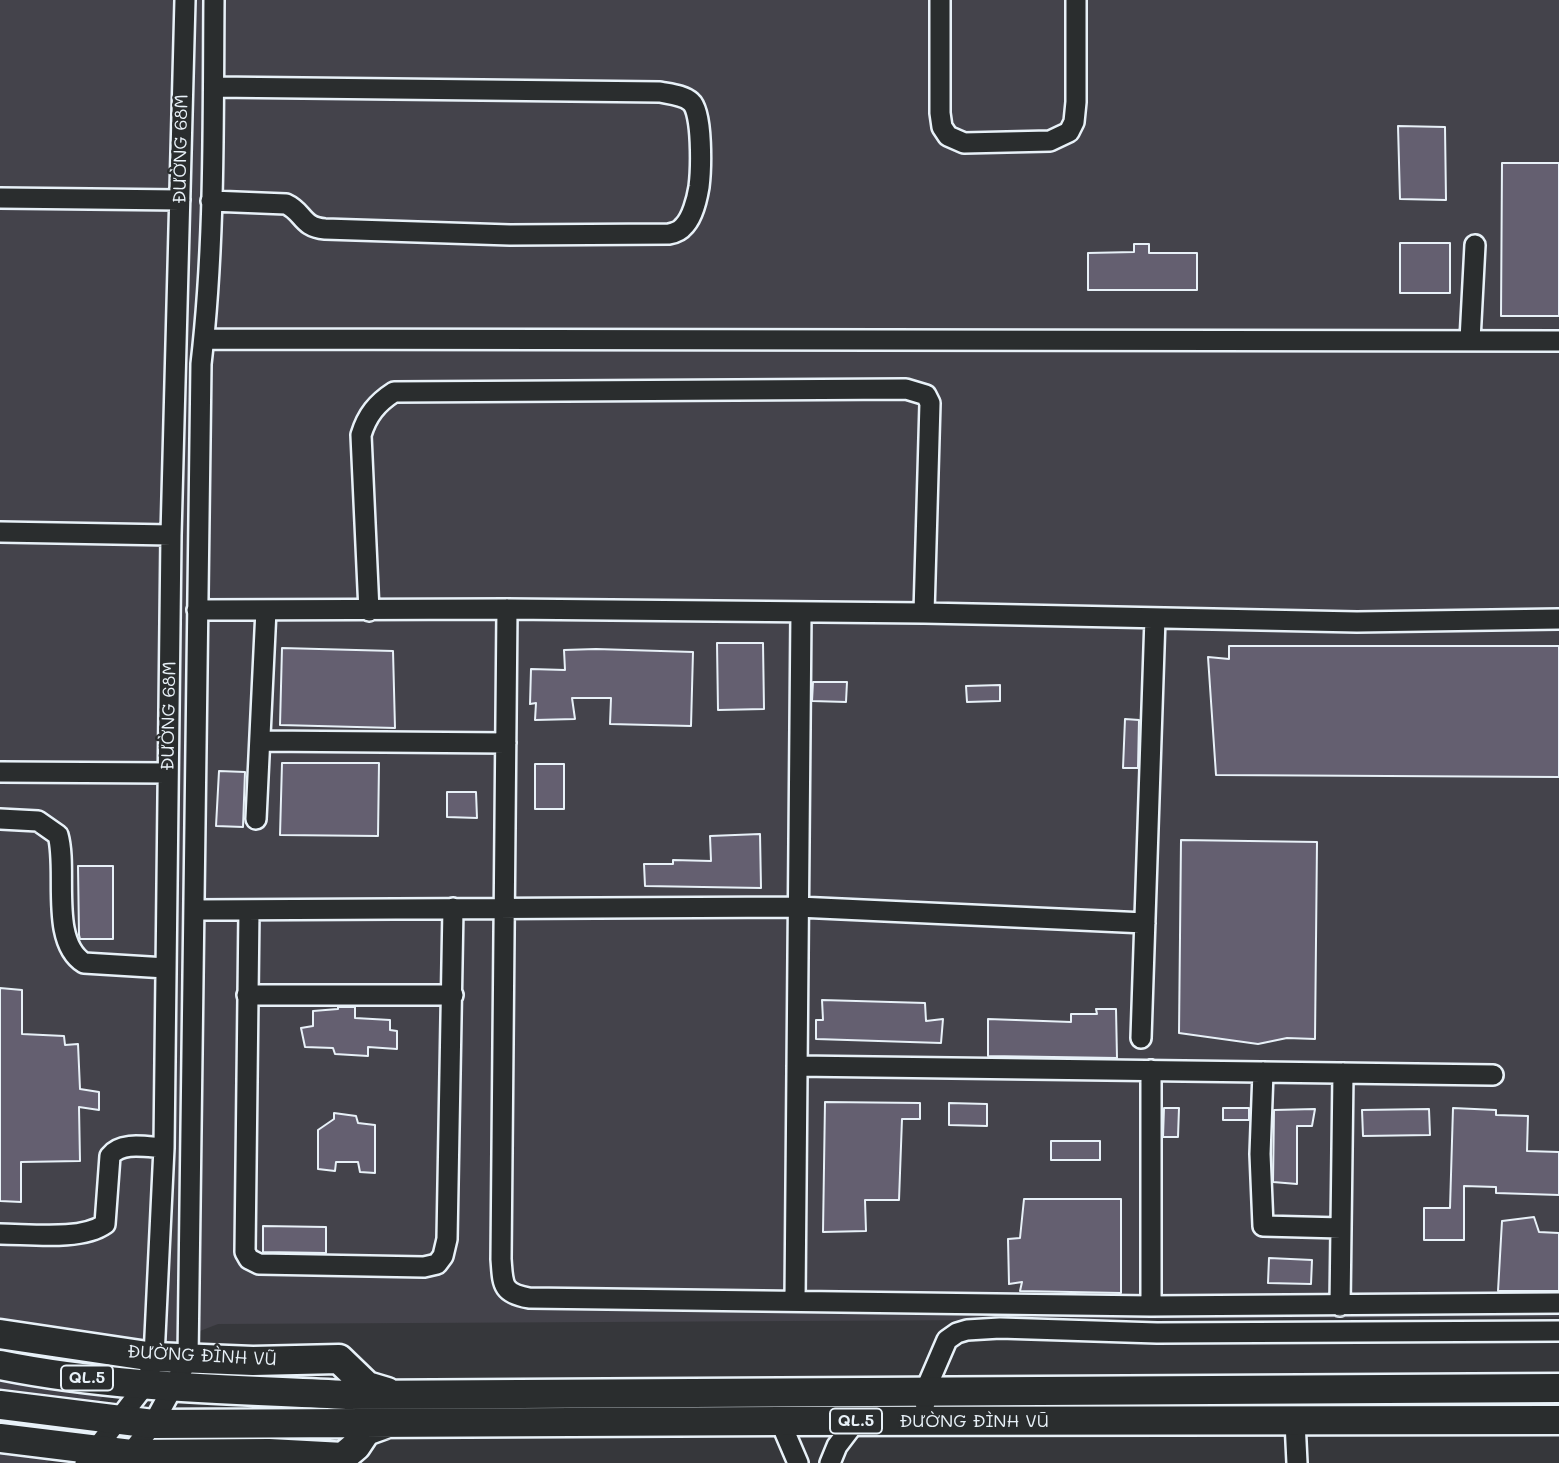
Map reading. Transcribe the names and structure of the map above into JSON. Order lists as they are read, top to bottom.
{
  "streets": {
    "highway": ["ĐƯỜNG ĐÌNH VŨ", "QL.5"],
    "street": ["ĐƯỜNG 68M"]
  },
  "crossings": [
    ["ĐƯỜNG 68M", "ĐƯỜNG ĐÌNH VŨ"]
  ]
}
